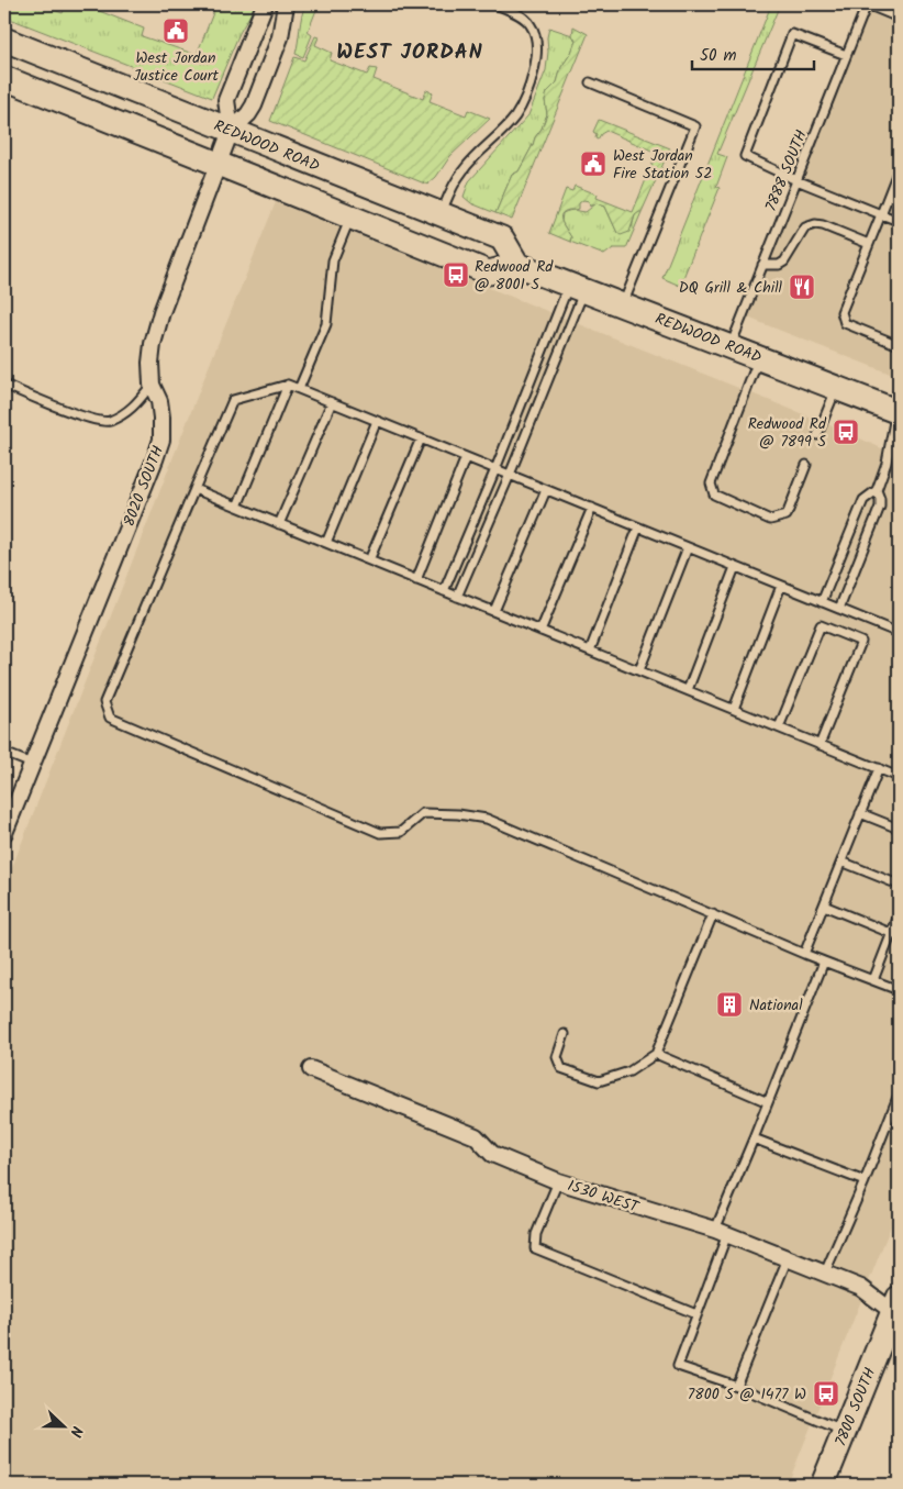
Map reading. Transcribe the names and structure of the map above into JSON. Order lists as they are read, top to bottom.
{
  "streets": {
    "main road": ["REDWOOD ROAD", "7800 SOUTH"],
    "street": ["8020 SOUTH", "1530 WEST"],
    "lane": ["7888 SOUTH"]
  },
  "crossings": [
    ["REDWOOD ROAD", "7888 SOUTH"],
    ["REDWOOD ROAD", "8020 SOUTH"],
    ["1530 WEST", "7800 SOUTH"]
  ],
  "districts": ["WEST JORDAN"],
  "places": {
    "public building": ["West Jordan Justice Court", "West Jordan Fire Station 52"],
    "bus stop": ["Redwood Rd @ 8001 S", "Redwood Rd @ 7899 S", "7800 S @ 1477 W"],
    "restaurant": ["DQ Grill & Chill"],
    "building": ["National"]
  },
  "scale_bar": "50 m",
  "north": "right"
}
